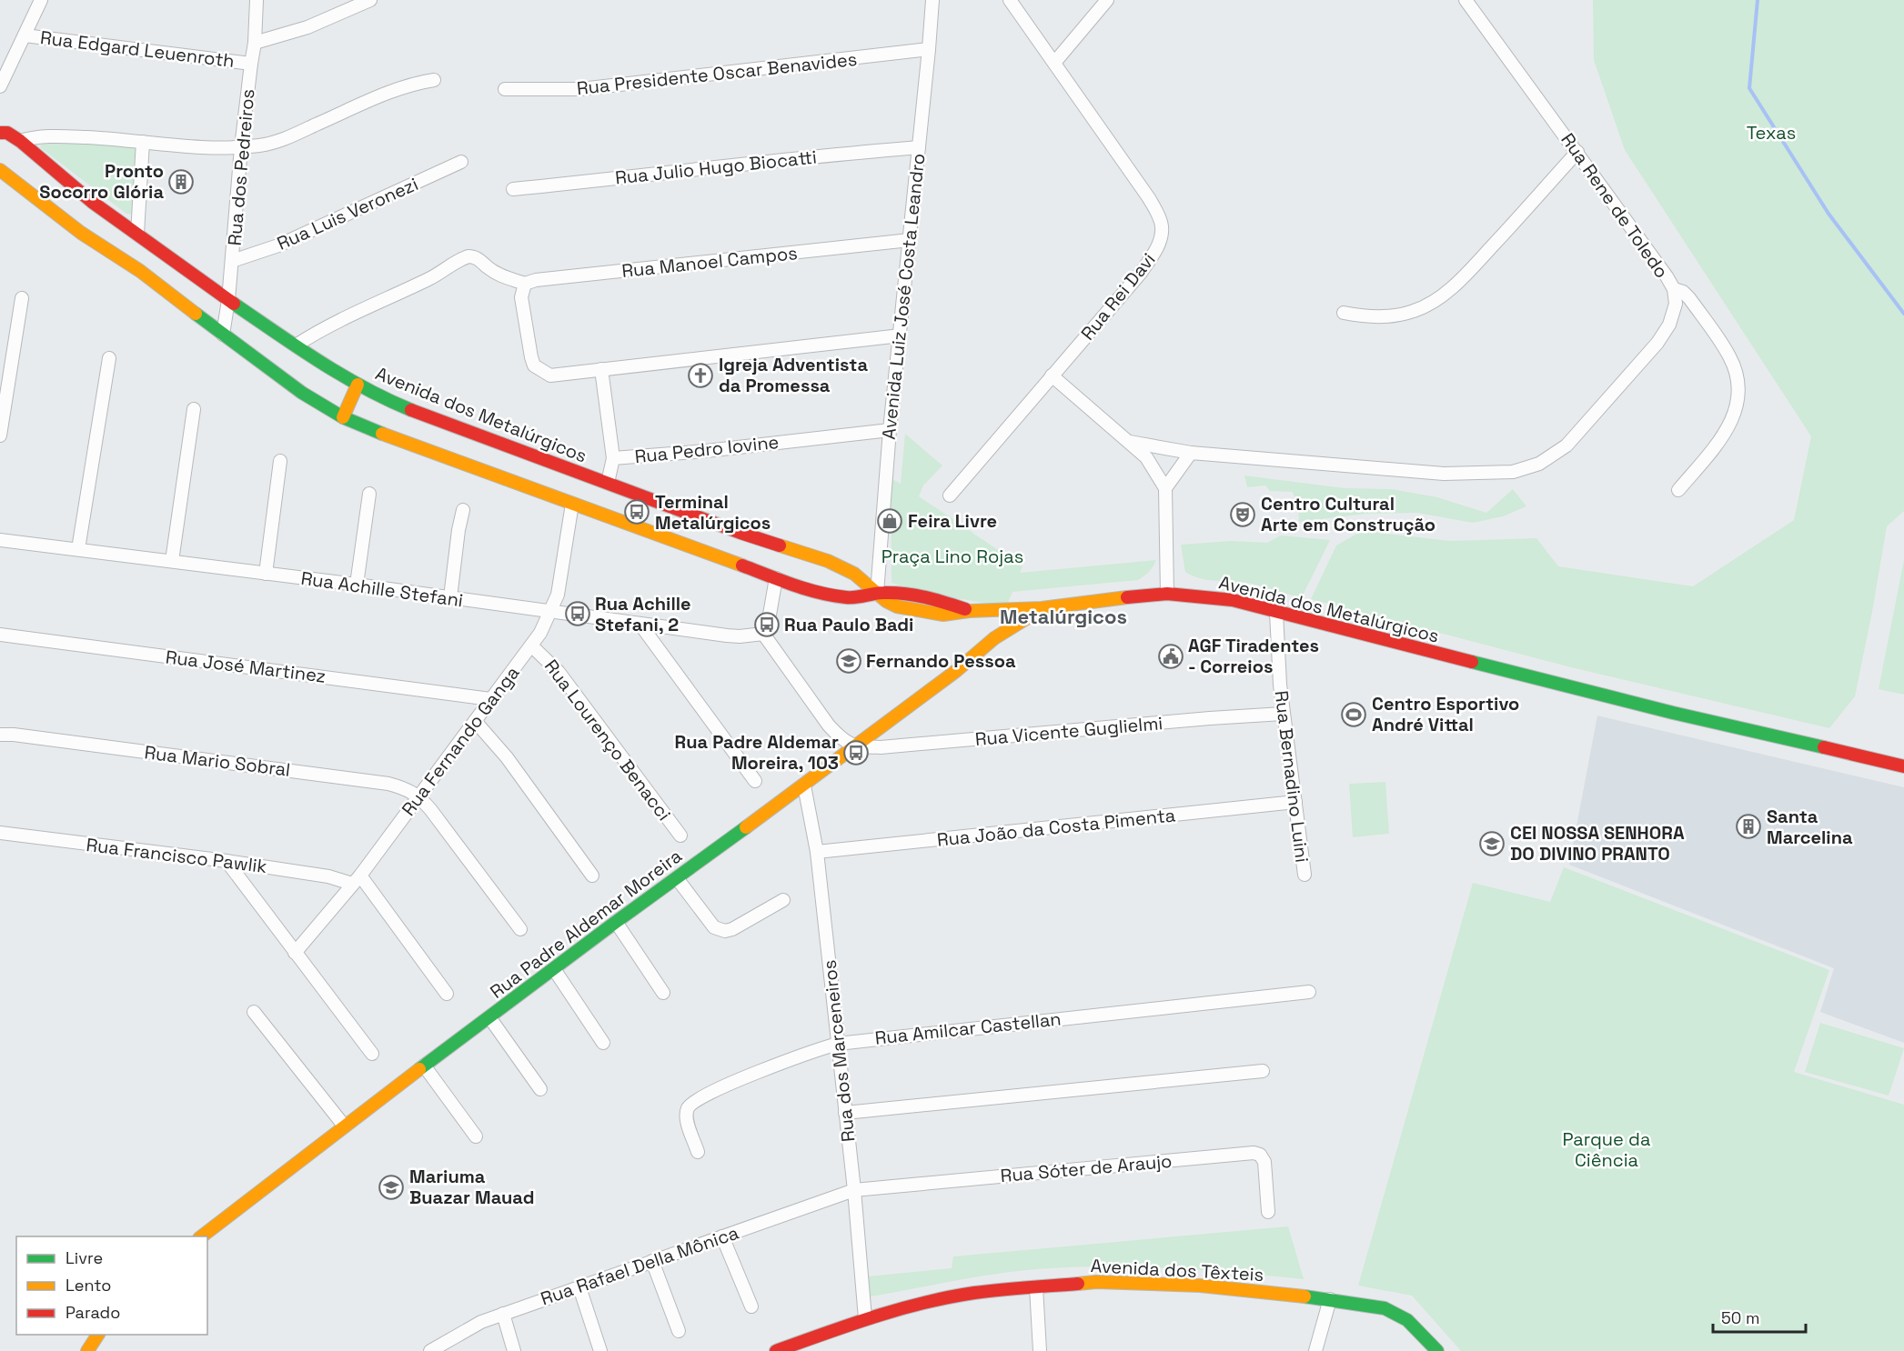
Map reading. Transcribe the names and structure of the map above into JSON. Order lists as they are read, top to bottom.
{
  "streets": {
    "main road": ["Avenida dos Metalúrgicos", "Rua Padre Aldemar Moreira", "Avenida dos Têxteis"],
    "street": [
      "Rua Edgard Leuenroth",
      "Rua Presidente Oscar Benavides",
      "Rua dos Pedreiros",
      "Rua Julio Hugo Biocatti",
      "Rua Rene de Toledo",
      "Rua Luis Veronezi",
      "Rua Manoel Campos",
      "Avenida Luiz José Costa Leandro",
      "Rua Rei Davi",
      "Rua Pedro Iovine",
      "Rua Achille Stefani",
      "Rua José Martinez",
      "Rua Vicente Guglielmi",
      "Rua Lourenço Benacci",
      "Rua Fernando Ganga",
      "Rua Mario Sobral",
      "Rua Bernadino Luini",
      "Rua João da Costa Pimenta",
      "Rua Francisco Pawlik",
      "Rua Amilcar Castellan",
      "Rua dos Marceneiros",
      "Rua Sóter de Araujo",
      "Rua Rafael Della Mônica"
    ]
  },
  "crossings": [
    ["Rua Edgard Leuenroth", "Rua dos Pedreiros"],
    ["Rua Presidente Oscar Benavides", "Avenida Luiz José Costa Leandro"],
    ["Rua dos Pedreiros", "Rua Luis Veronezi"],
    ["Rua dos Pedreiros", "Avenida dos Metalúrgicos"],
    ["Rua Julio Hugo Biocatti", "Avenida Luiz José Costa Leandro"],
    ["Rua Manoel Campos", "Avenida Luiz José Costa Leandro"],
    ["Avenida Luiz José Costa Leandro", "Avenida dos Metalúrgicos"],
    ["Avenida Luiz José Costa Leandro", "Rua Pedro Iovine"],
    ["Avenida dos Metalúrgicos", "Rua Fernando Ganga"],
    ["Avenida dos Metalúrgicos", "Rua Bernadino Luini"],
    ["Avenida dos Metalúrgicos", "Rua Padre Aldemar Moreira"],
    ["Rua Achille Stefani", "Rua Fernando Ganga"],
    ["Rua José Martinez", "Rua Fernando Ganga"],
    ["Rua Vicente Guglielmi", "Rua Bernadino Luini"],
    ["Rua Vicente Guglielmi", "Rua Padre Aldemar Moreira"],
    ["Rua Lourenço Benacci", "Rua Fernando Ganga"],
    ["Rua Fernando Ganga", "Rua Mario Sobral"],
    ["Rua Fernando Ganga", "Rua Francisco Pawlik"],
    ["Rua Bernadino Luini", "Rua João da Costa Pimenta"],
    ["Rua João da Costa Pimenta", "Rua dos Marceneiros"],
    ["Rua Padre Aldemar Moreira", "Rua dos Marceneiros"],
    ["Rua Amilcar Castellan", "Rua dos Marceneiros"],
    ["Rua dos Marceneiros", "Rua Sóter de Araujo"],
    ["Rua dos Marceneiros", "Rua Rafael Della Mônica"],
    ["Rua dos Marceneiros", "Avenida dos Têxteis"],
    ["Rua Sóter de Araujo", "Rua Rafael Della Mônica"]
  ],
  "districts": ["Metalúrgicos"],
  "parks": ["Texas", "Praça Lino Rojas", "Parque da Ciência"],
  "places": {
    "building": ["Pronto Socorro Glória", "Santa Marcelina"],
    "church": ["Igreja Adventista da Promessa"],
    "bus stop": [
      "Terminal Metalúrgicos",
      "Rua Achille Stefani, 2",
      "Rua Paulo Badi",
      "Rua Padre Aldemar Moreira, 103"
    ],
    "theatre": ["Centro Cultural Arte em Construção"],
    "shop": ["Feira Livre"],
    "public building": ["AGF Tiradentes - Correios"],
    "school or university": ["Fernando Pessoa", "CEI NOSSA SENHORA DO DIVINO PRANTO", "Mariuma Buazar Mauad"],
    "sports": ["Centro Esportivo André Vittal"]
  },
  "legend": ["Livre", "Lento", "Parado"],
  "scale_bar": "50 m"
}
